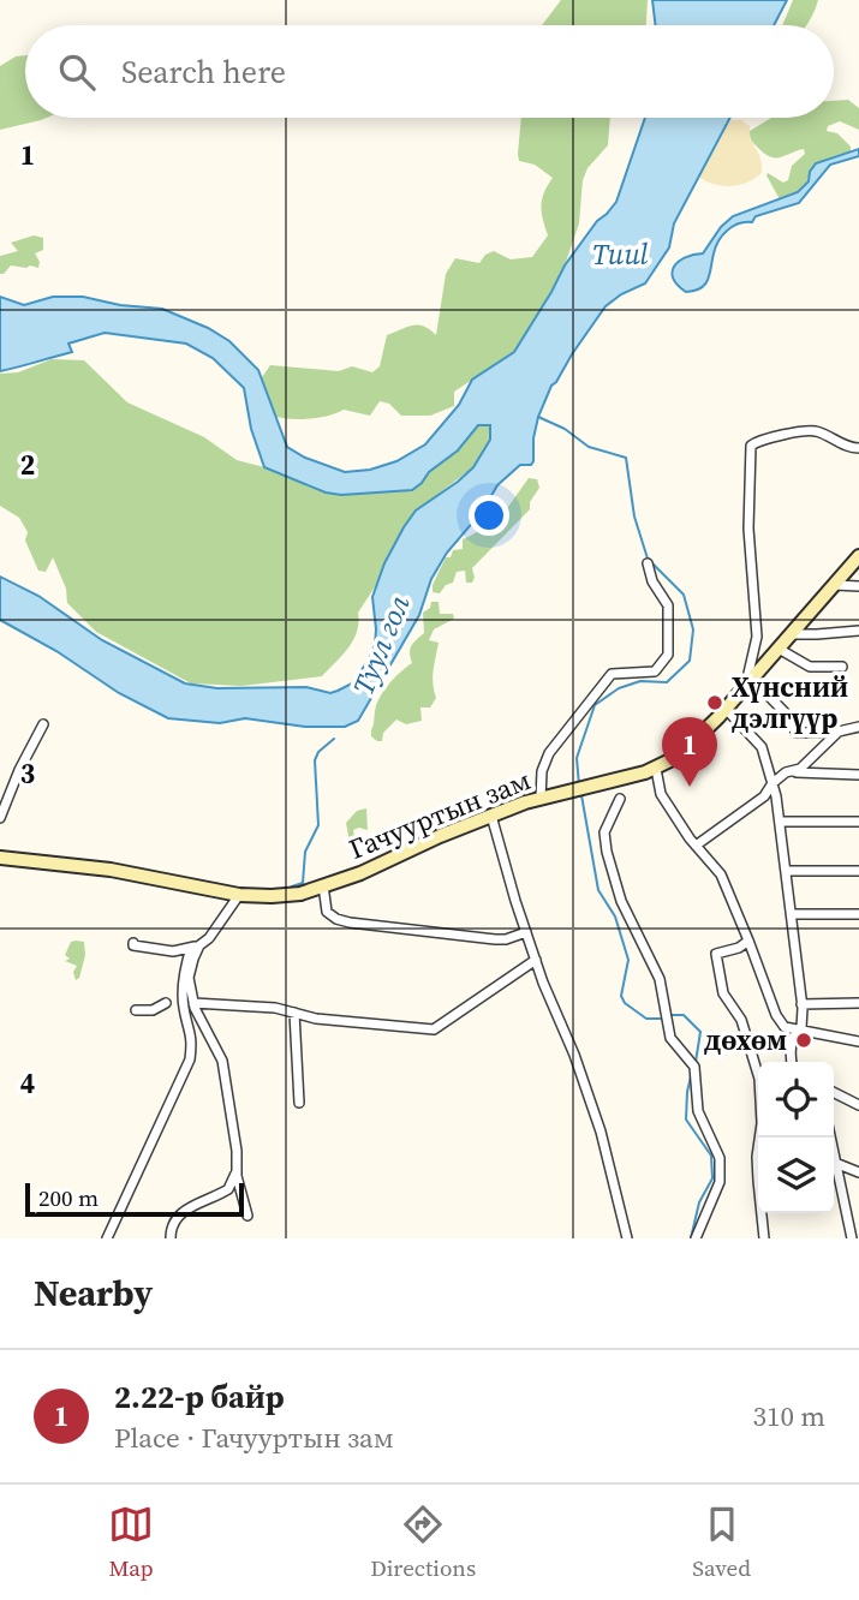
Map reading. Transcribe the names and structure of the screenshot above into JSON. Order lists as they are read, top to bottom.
{
  "streets": {
    "main road": ["Гачууртын зам"]
  },
  "water": ["Tuul", "Туул гол"],
  "places": ["Хүнсний дэлгүүр", "дөхөм"],
  "scale_bar": "200 m",
  "page": {
    "search": "Search here",
    "pins": "1",
    "scale": "200 m",
    "heading": "Nearby",
    "list": [
      {
        "mark": "1",
        "name": "2.22-р байр",
        "note": "Place · Гачууртын зам",
        "value": "310 m"
      }
    ],
    "nav": ["Map", "Directions", "Saved"]
  },
  "grid": {
    "rows": [
      "1",
      "2",
      "3",
      "4"
    ]
  }
}
